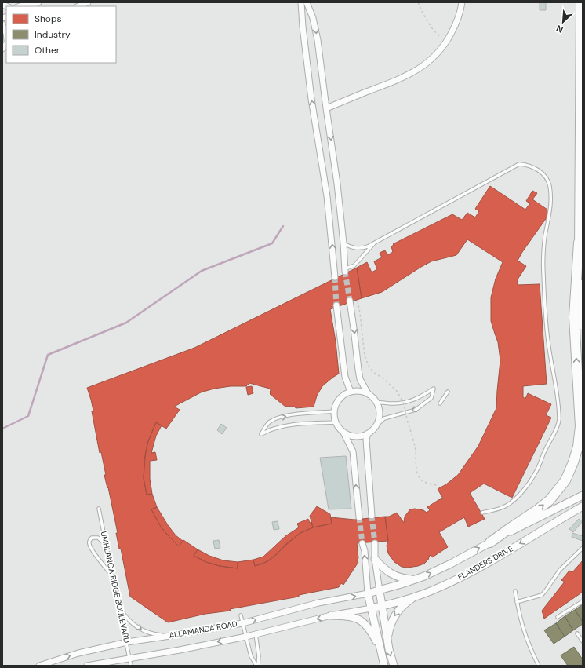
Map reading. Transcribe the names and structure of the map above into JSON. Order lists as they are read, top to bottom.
{
  "streets": {
    "street": ["FLANDERS DRIVE", "ALLAMANDA ROAD"],
    "lane": ["UMHLANGA RIDGE BOULEVARD"]
  },
  "crossings": [
    ["FLANDERS DRIVE", "ALLAMANDA ROAD"],
    ["UMHLANGA RIDGE BOULEVARD", "ALLAMANDA ROAD"]
  ],
  "legend": ["Shops", "Industry", "Other"],
  "north": "bottom left"
}
